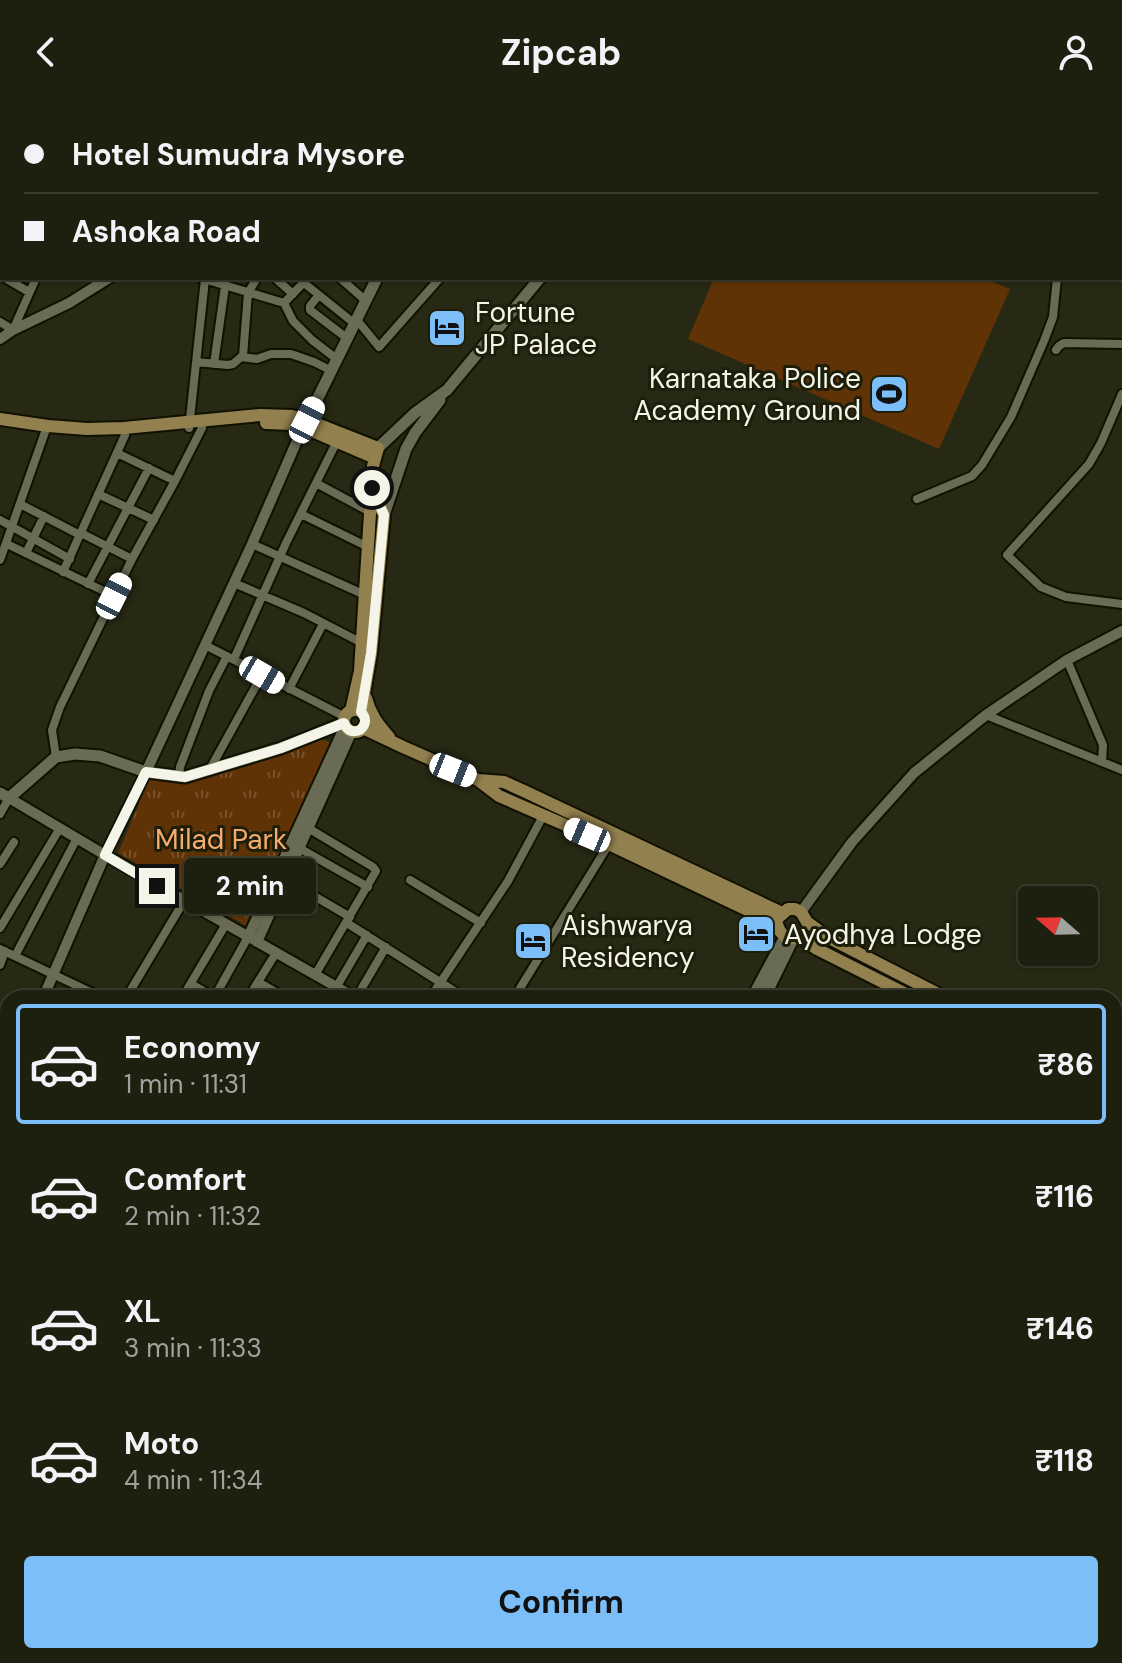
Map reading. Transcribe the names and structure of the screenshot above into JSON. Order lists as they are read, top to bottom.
{
  "parks": ["Milad Park"],
  "places": {
    "hotel": ["Fortune JP Palace", "Ayodhya Lodge", "Aishwarya Residency"],
    "sports": ["Karnataka Police Academy Ground"]
  },
  "north": "left",
  "page": {
    "header": "Zipcab",
    "banner": ["Hotel Sumudra Mysore", "Ashoka Road"],
    "bubble": "2 min",
    "list": [
      {
        "name": "Economy",
        "note": "1 min · 11:31",
        "value": "₹86"
      },
      {
        "name": "Comfort",
        "note": "2 min · 11:32",
        "value": "₹116"
      },
      {
        "name": "XL",
        "note": "3 min · 11:33",
        "value": "₹146"
      },
      {
        "name": "Moto",
        "note": "4 min · 11:34",
        "value": "₹118"
      }
    ],
    "buttons": "Confirm"
  }
}
